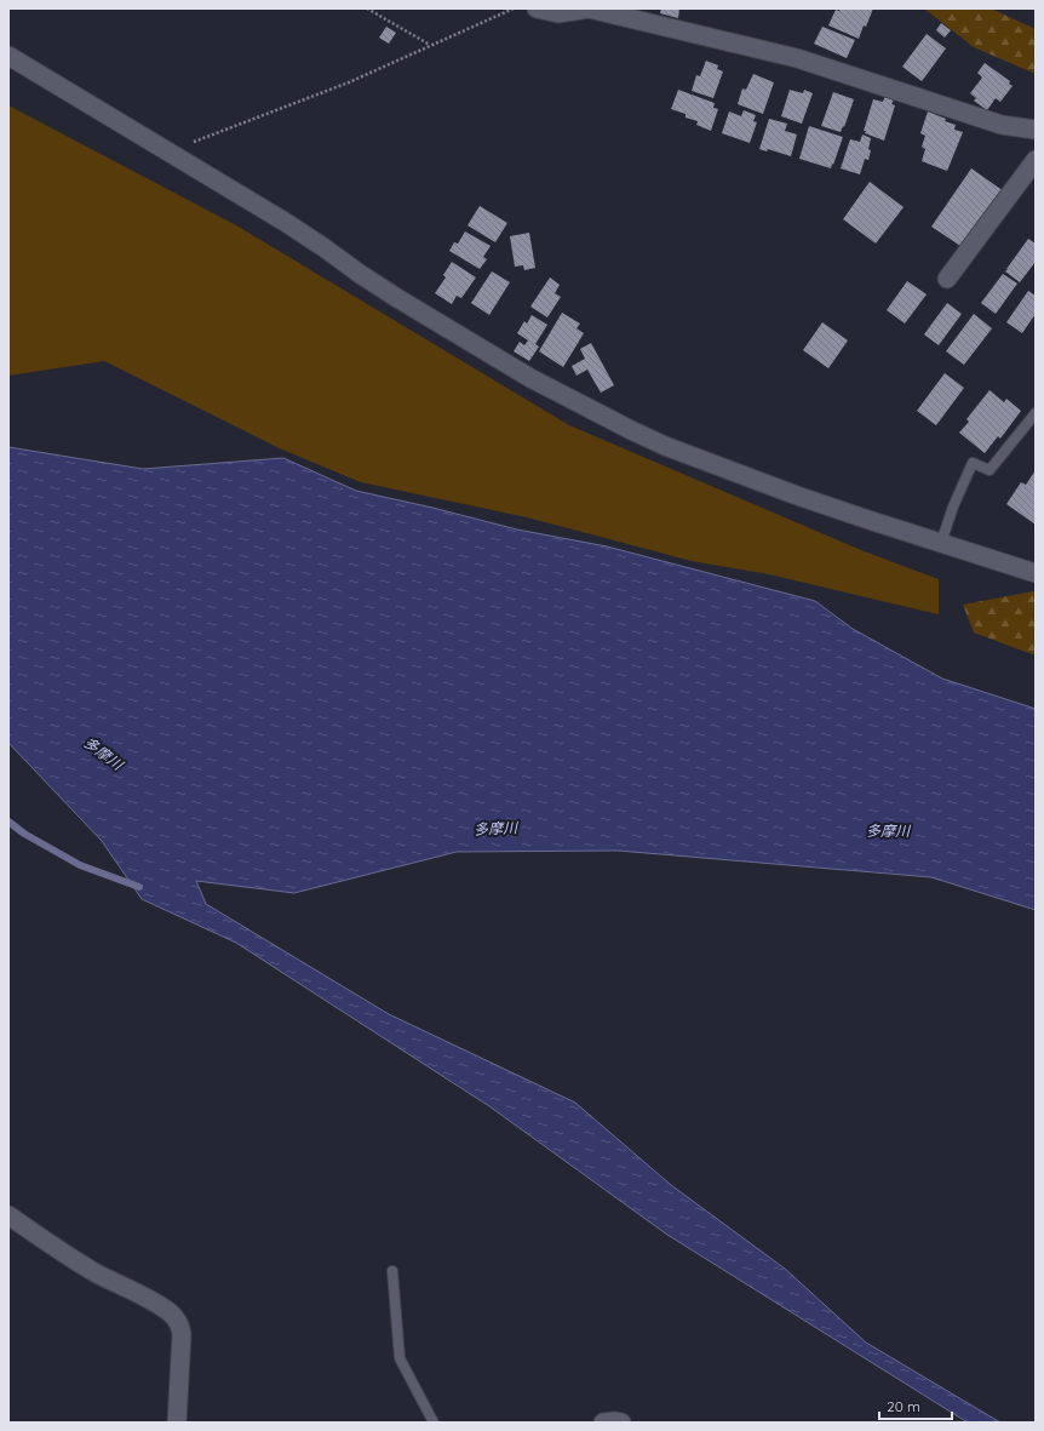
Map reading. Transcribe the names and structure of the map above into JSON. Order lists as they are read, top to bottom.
{
  "water": ["多摩川"],
  "scale_bar": "20 m"
}
